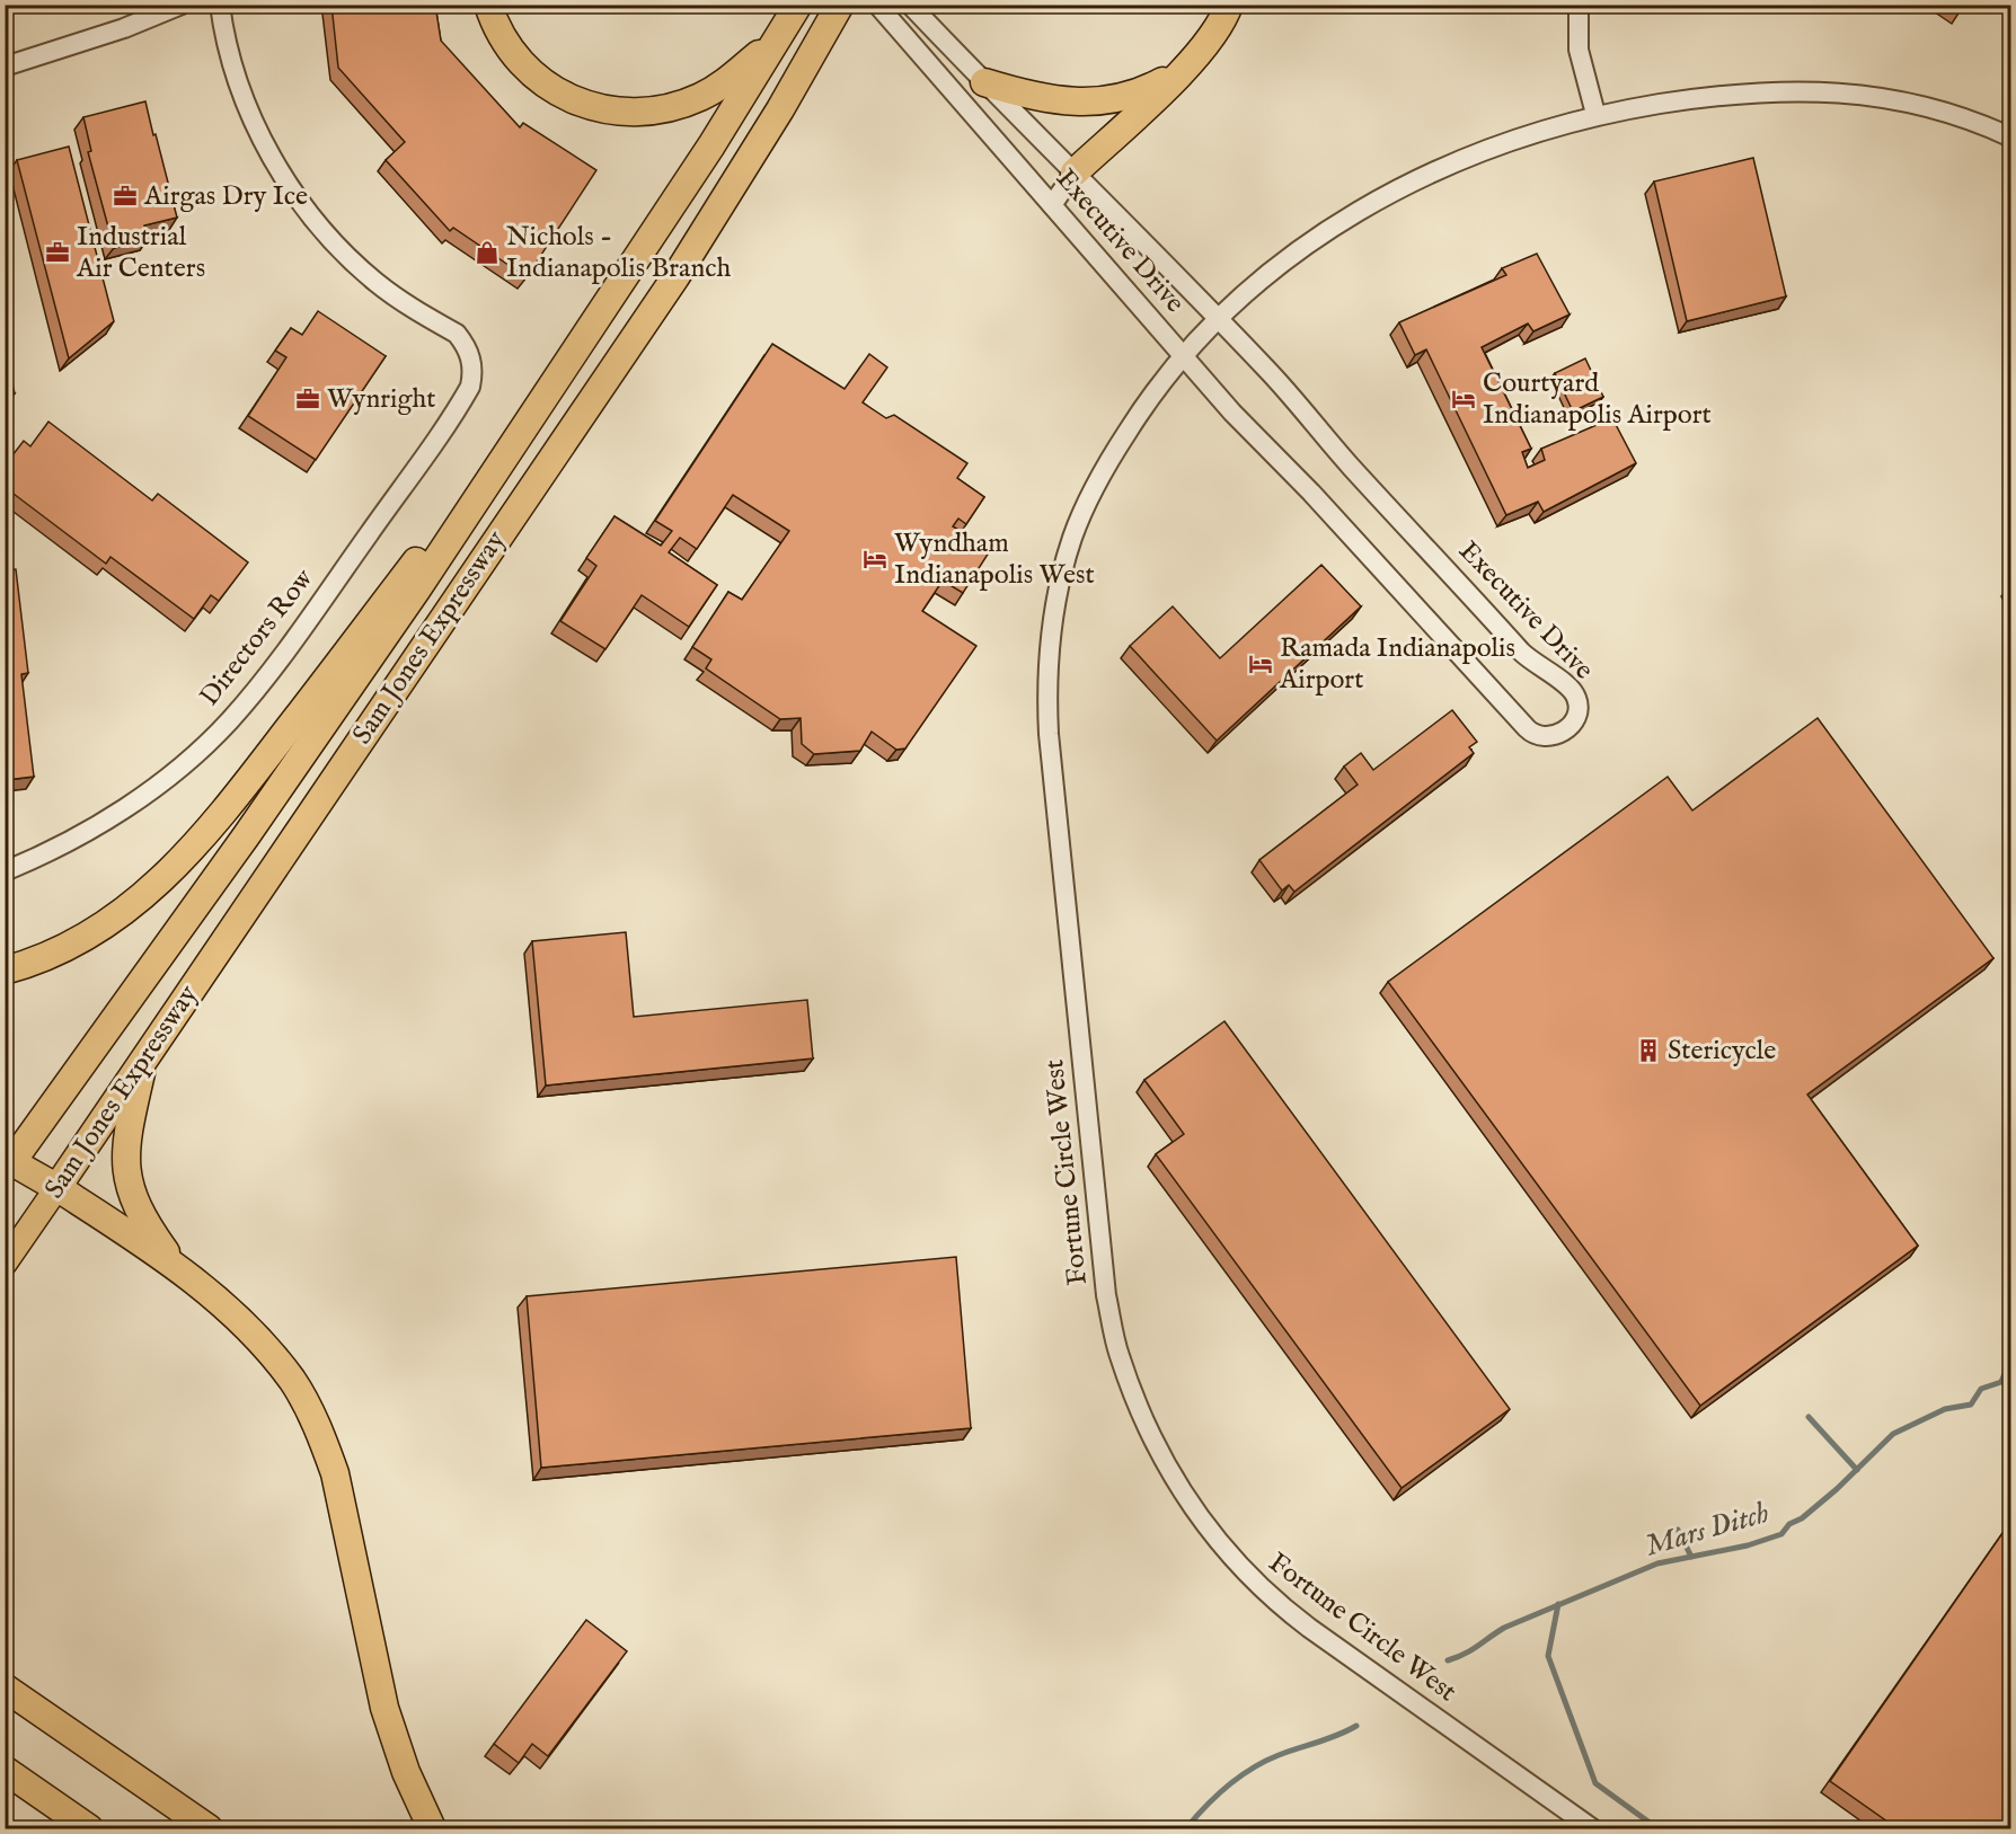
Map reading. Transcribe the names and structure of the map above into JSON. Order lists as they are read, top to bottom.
{
  "streets": {
    "highway": ["Sam Jones Expressway"],
    "street": ["Executive Drive", "Directors Row", "Fortune Circle West"]
  },
  "crossings": [
    ["Executive Drive", "Fortune Circle West"]
  ],
  "water": ["Mars Ditch"],
  "places": {
    "office": ["Airgas Dry Ice", "Industrial Air Centers", "Wynright"],
    "shop": ["Nichols - Indianapolis Branch"],
    "hotel": ["Courtyard Indianapolis Airport", "Wyndham Indianapolis West", "Ramada Indianapolis Airport"],
    "building": ["Stericycle"]
  }
}
